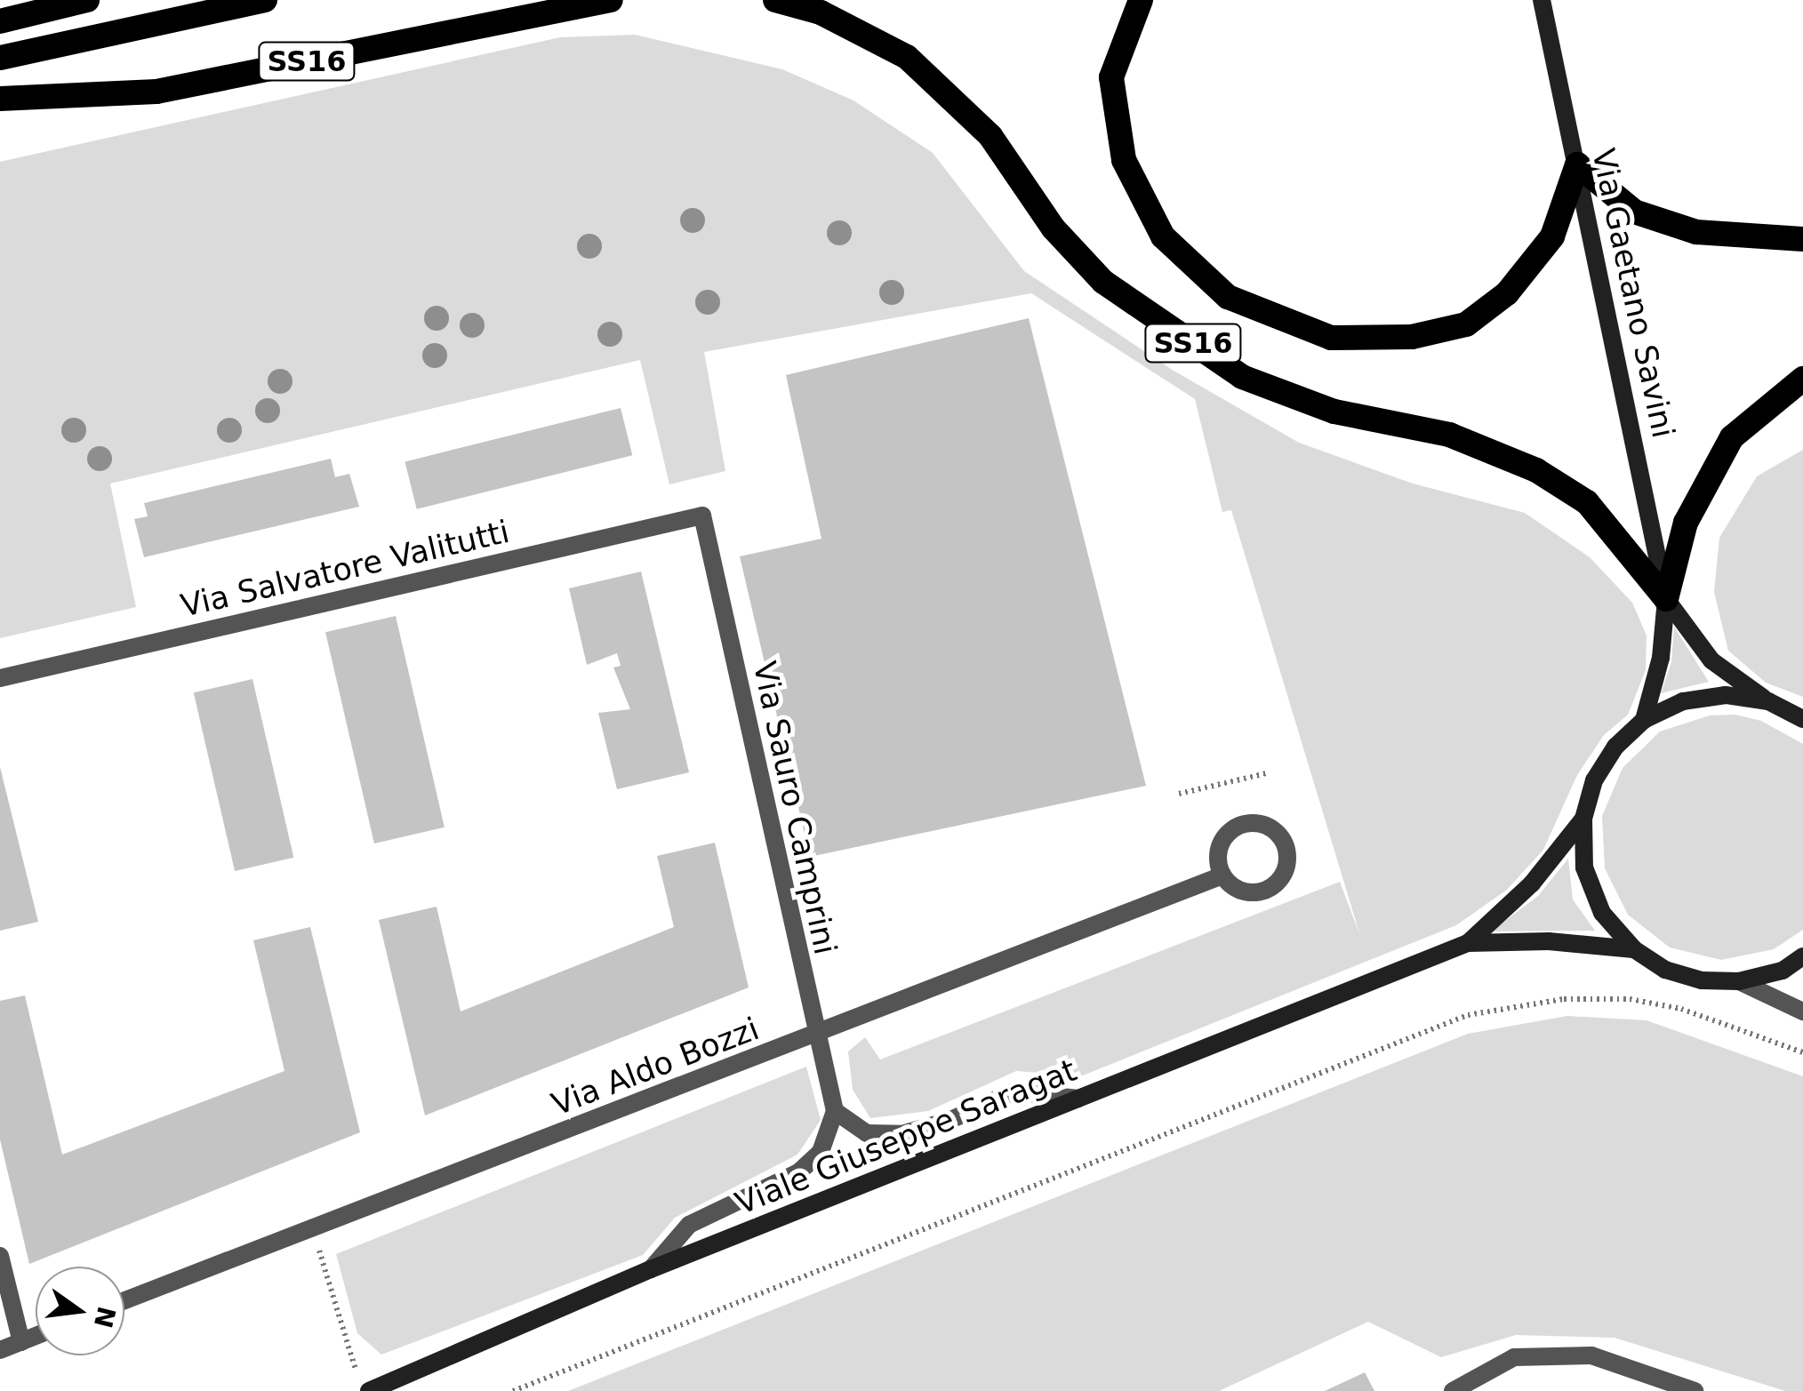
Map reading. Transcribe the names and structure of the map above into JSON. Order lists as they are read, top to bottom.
{
  "streets": {
    "highway": ["SS16"],
    "main road": ["Via Gaetano Savini", "Viale Giuseppe Saragat"],
    "street": ["Via Salvatore Valitutti", "Via Sauro Camprini", "Via Aldo Bozzi"]
  },
  "crossings": [
    ["SS16", "Via Gaetano Savini"],
    ["Via Salvatore Valitutti", "Via Sauro Camprini"],
    ["Via Sauro Camprini", "Via Aldo Bozzi"]
  ],
  "north": "right"
}
